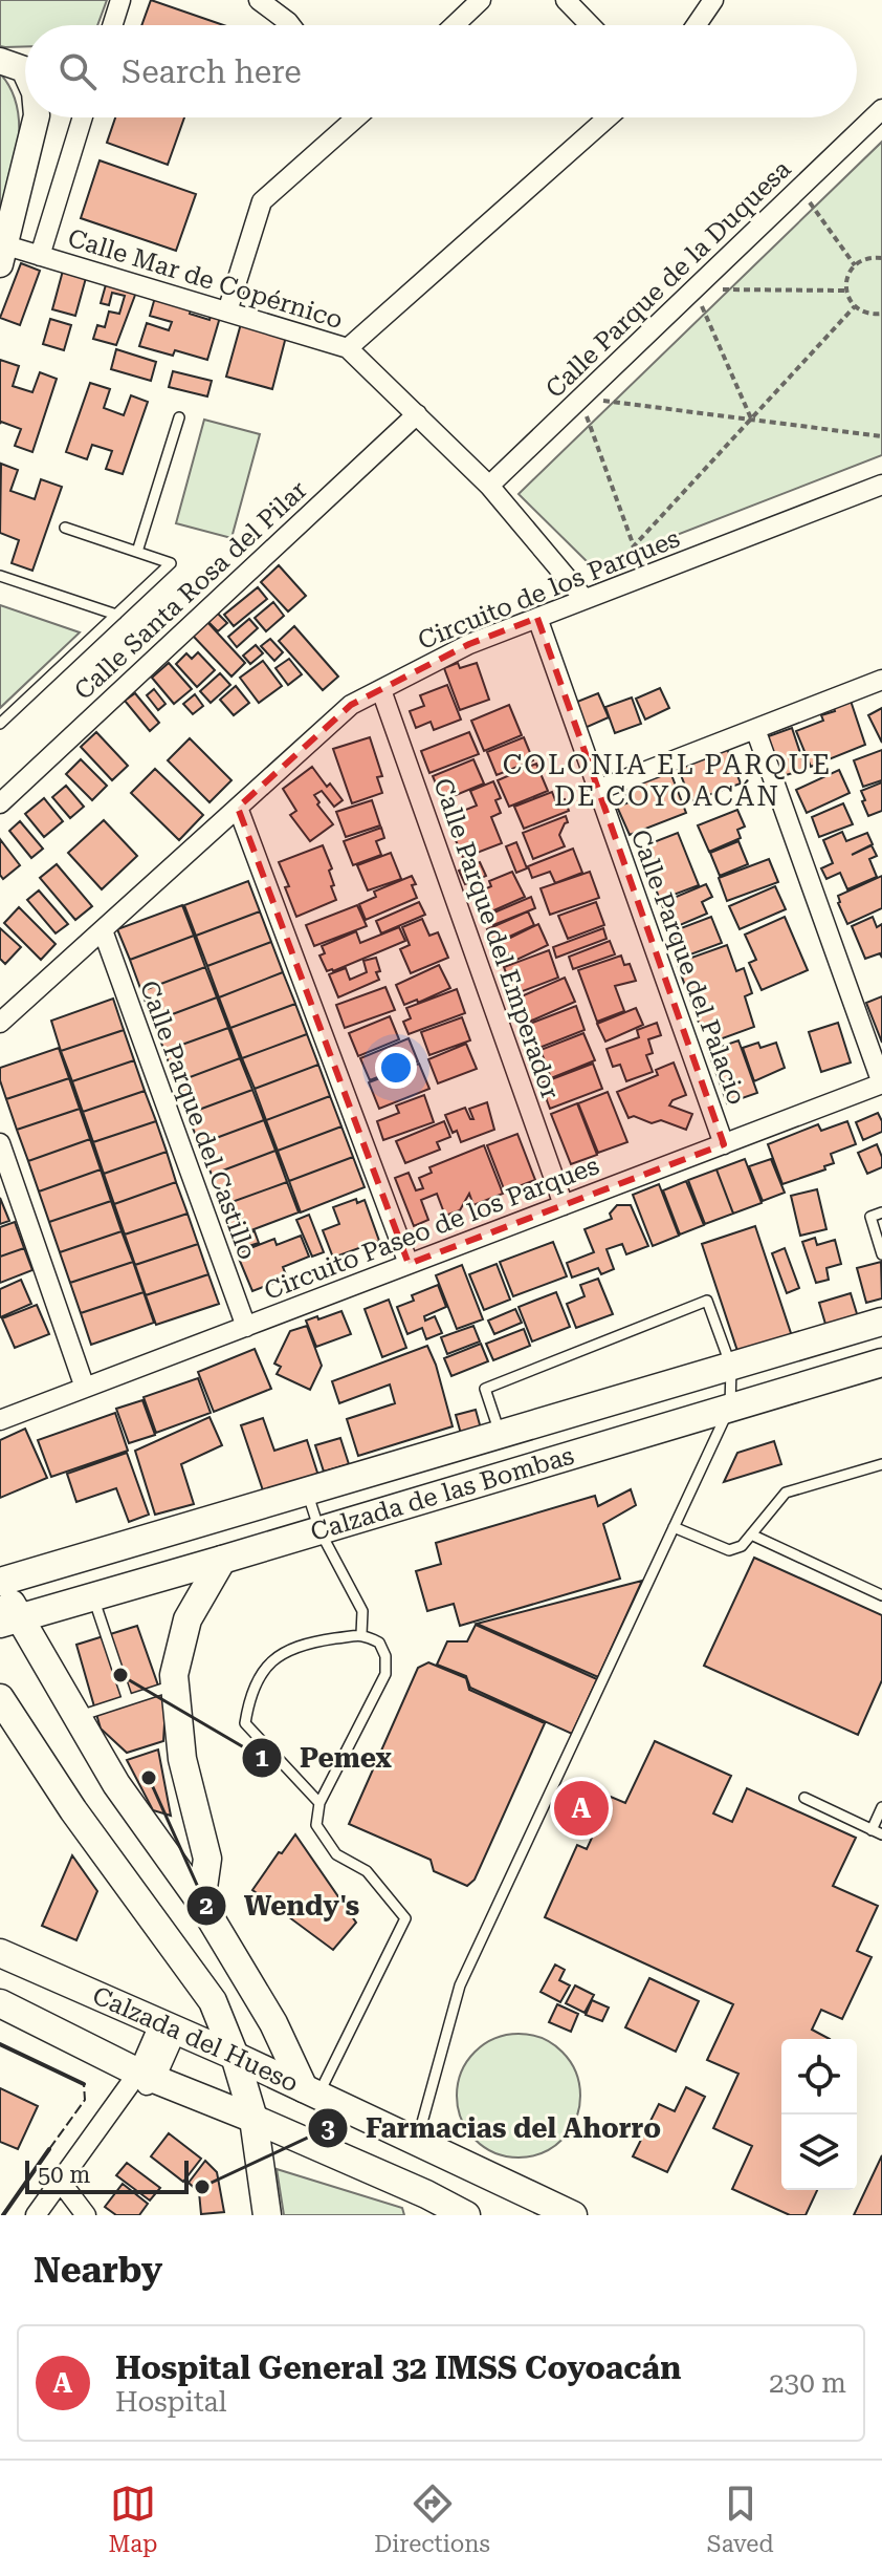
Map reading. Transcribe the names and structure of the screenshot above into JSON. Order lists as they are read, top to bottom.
{
  "streets": {
    "main road": ["Calzada de las Bombas", "Calzada del Hueso"],
    "street": [
      "Calle Mar de Copérnico",
      "Calle Parque de la Duquesa",
      "Circuito de los Parques",
      "Calle Santa Rosa del Pilar",
      "Calle Parque del Emperador",
      "Calle Parque del Palacio",
      "Calle Parque del Castillo",
      "Circuito Paseo de los Parques"
    ]
  },
  "crossings": [
    ["Calle Mar de Copérnico", "Calle Parque de la Duquesa"],
    ["Calle Mar de Copérnico", "Circuito de los Parques"],
    ["Calle Mar de Copérnico", "Calle Santa Rosa del Pilar"],
    ["Circuito de los Parques", "Calle Parque del Emperador"],
    ["Circuito de los Parques", "Calle Parque del Palacio"],
    ["Circuito de los Parques", "Calle Parque del Castillo"],
    ["Calle Parque del Emperador", "Circuito Paseo de los Parques"],
    ["Calle Parque del Palacio", "Circuito Paseo de los Parques"],
    ["Calle Parque del Castillo", "Circuito Paseo de los Parques"]
  ],
  "districts": ["COLONIA EL PARQUE DE COYOACÁN"],
  "places": ["Pemex", "Wendy's", "Farmacias del Ahorro"],
  "scale_bar": "50 m",
  "page": {
    "search": "Search here",
    "pins": "A",
    "scale": "50 m",
    "heading": "Nearby",
    "list": [
      {
        "mark": "A",
        "name": "Hospital General 32 IMSS Coyoacán",
        "note": "Hospital",
        "value": "230 m"
      }
    ],
    "nav": ["Map", "Directions", "Saved"]
  }
}
